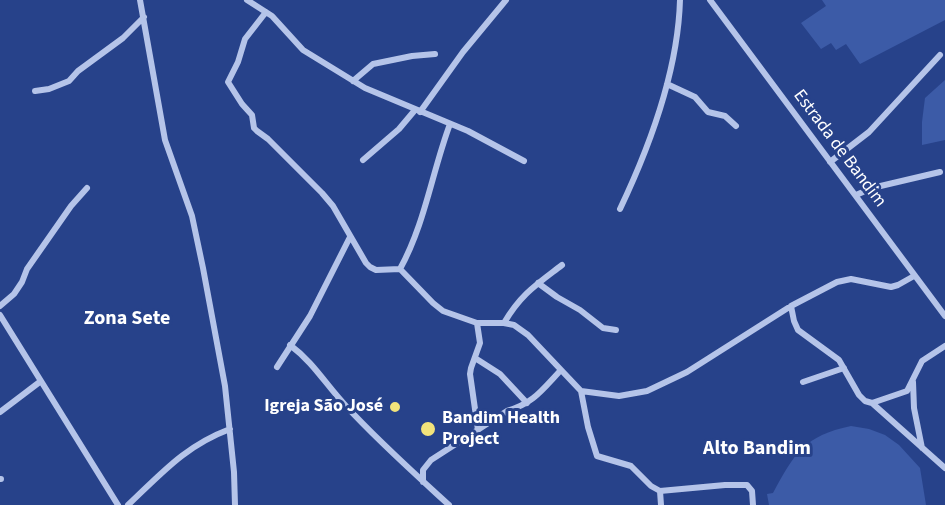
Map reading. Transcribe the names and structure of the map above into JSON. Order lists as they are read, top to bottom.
{
  "streets": {
    "street": ["Estrada de Bandim"]
  },
  "districts": ["Zona Sete", "Alto Bandim"],
  "places": ["Igreja São José", "Bandim Health Project"]
}
